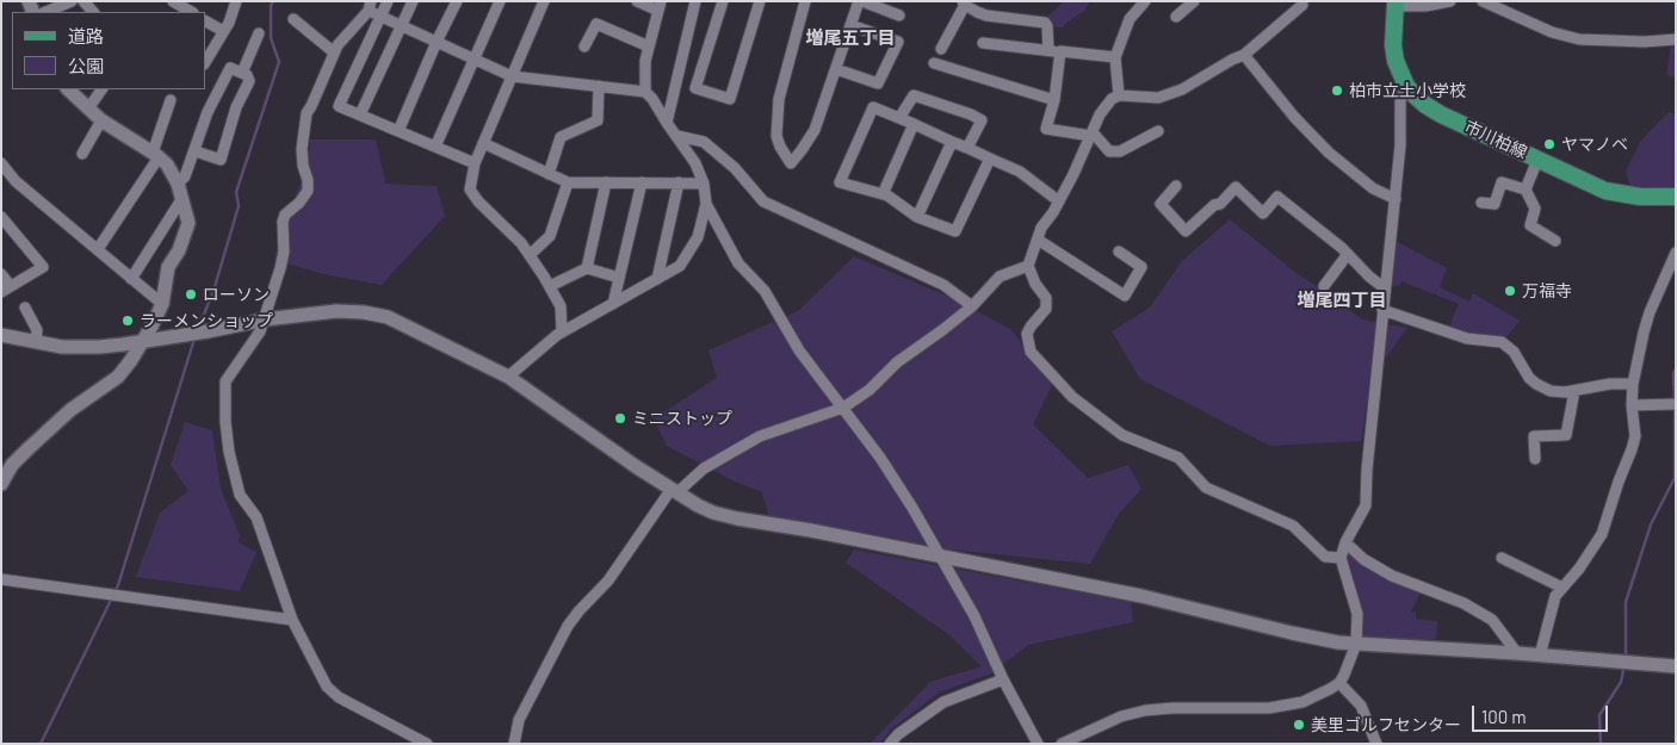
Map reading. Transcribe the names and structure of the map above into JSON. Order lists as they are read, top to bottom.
{
  "streets": {
    "main road": ["市川柏線"]
  },
  "districts": ["増尾五丁目", "増尾四丁目"],
  "places": [
    "柏市立土小学校",
    "ヤマノベ",
    "万福寺",
    "ローソン",
    "ラーメンショップ",
    "ミニストップ",
    "美里ゴルフセンター"
  ],
  "legend": ["道路", "公園"],
  "scale_bar": "100 m"
}
